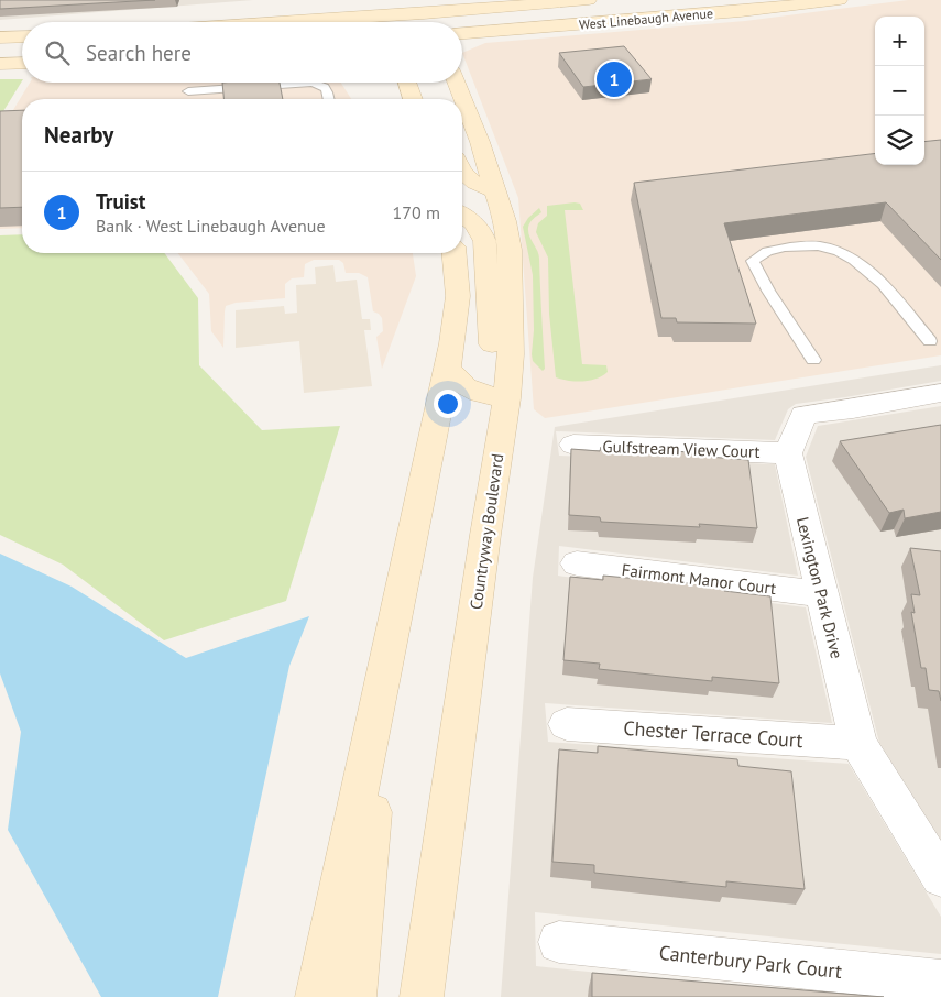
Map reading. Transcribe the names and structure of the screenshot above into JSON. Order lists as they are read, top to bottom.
{
  "streets": {
    "street": [
      "West Linebaugh Avenue",
      "Gulfstream View Court",
      "Countryway Boulevard",
      "Fairmont Manor Court",
      "Lexington Park Drive",
      "Chester Terrace Court",
      "Canterbury Park Court"
    ]
  },
  "crossings": [
    ["Gulfstream View Court", "Lexington Park Drive"],
    ["Fairmont Manor Court", "Lexington Park Drive"],
    ["Lexington Park Drive", "Chester Terrace Court"]
  ],
  "page": {
    "map_buttons": ["+", "−"],
    "search": "Search here",
    "pins": "1",
    "heading": "Nearby",
    "list": [
      {
        "mark": "1",
        "name": "Truist",
        "note": "Bank · West Linebaugh Avenue",
        "value": "170 m"
      }
    ]
  }
}
